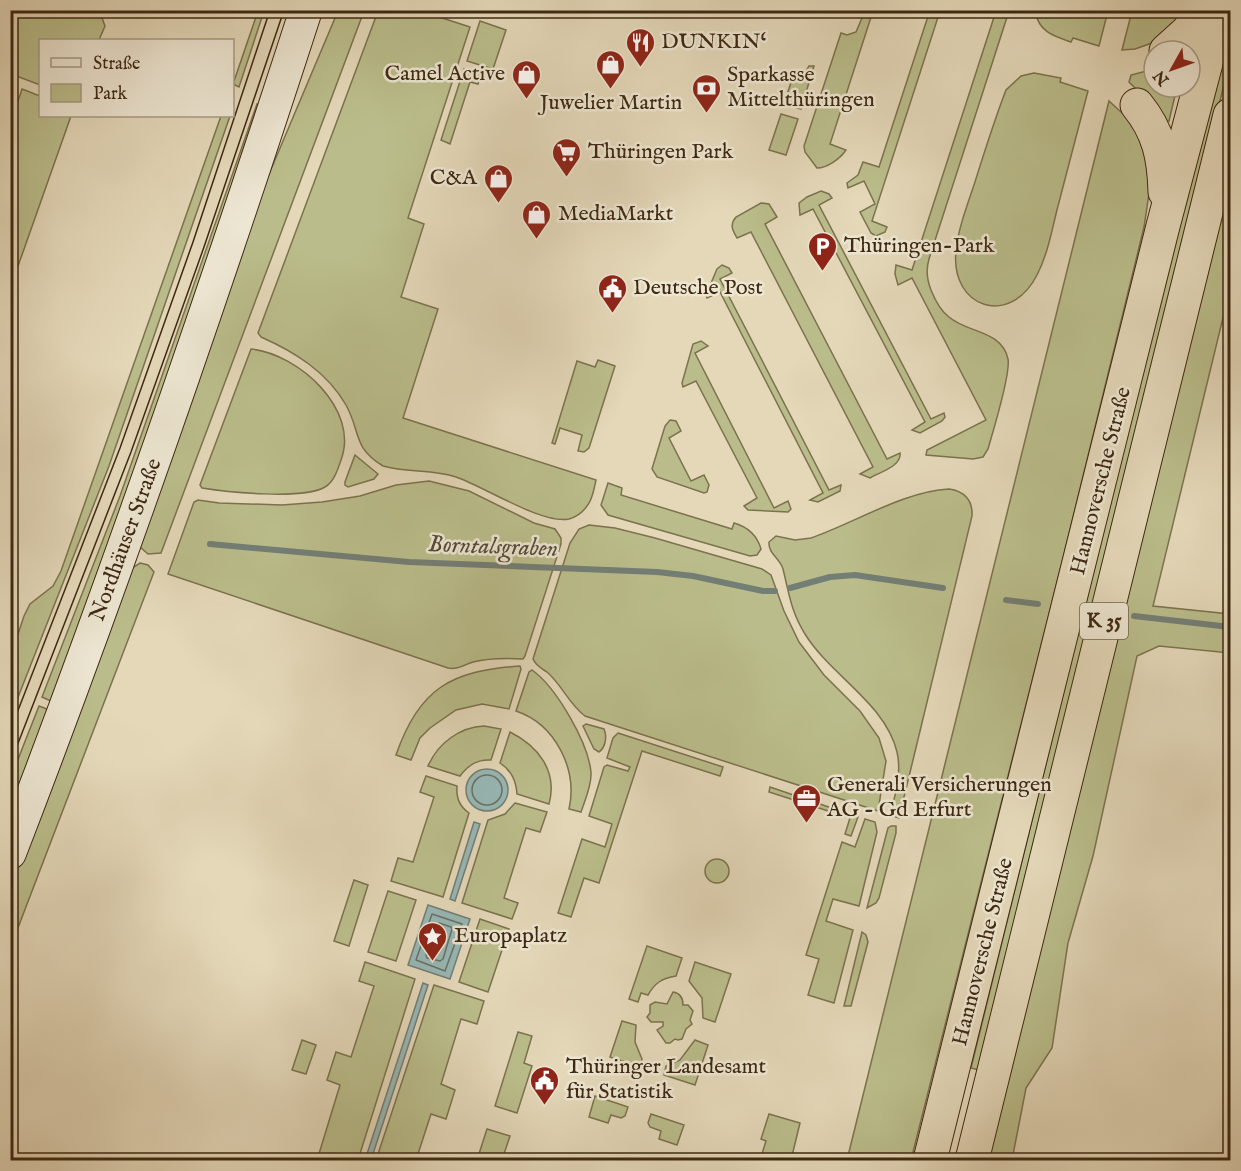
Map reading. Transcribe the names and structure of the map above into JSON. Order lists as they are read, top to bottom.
{
  "streets": {
    "highway": ["Hannoversche Straße", "K 35"],
    "main road": ["Nordhäuser Straße"]
  },
  "water": ["Borntalsgraben"],
  "places": {
    "restaurant": ["DUNKIN‘"],
    "shop": [
      "Juwelier Martin",
      "Camel Active",
      "C&A",
      "MediaMarkt"
    ],
    "bank": ["Sparkasse Mittelthüringen"],
    "supermarket": ["Thüringen Park"],
    "parking": ["Thüringen-Park"],
    "public building": ["Deutsche Post", "Thüringer Landesamt für Statistik"],
    "office": ["Generali Versicherungen AG - Gd Erfurt"],
    "place": ["Europaplatz"]
  },
  "legend": ["Straße", "Park"],
  "north": "bottom left"
}
